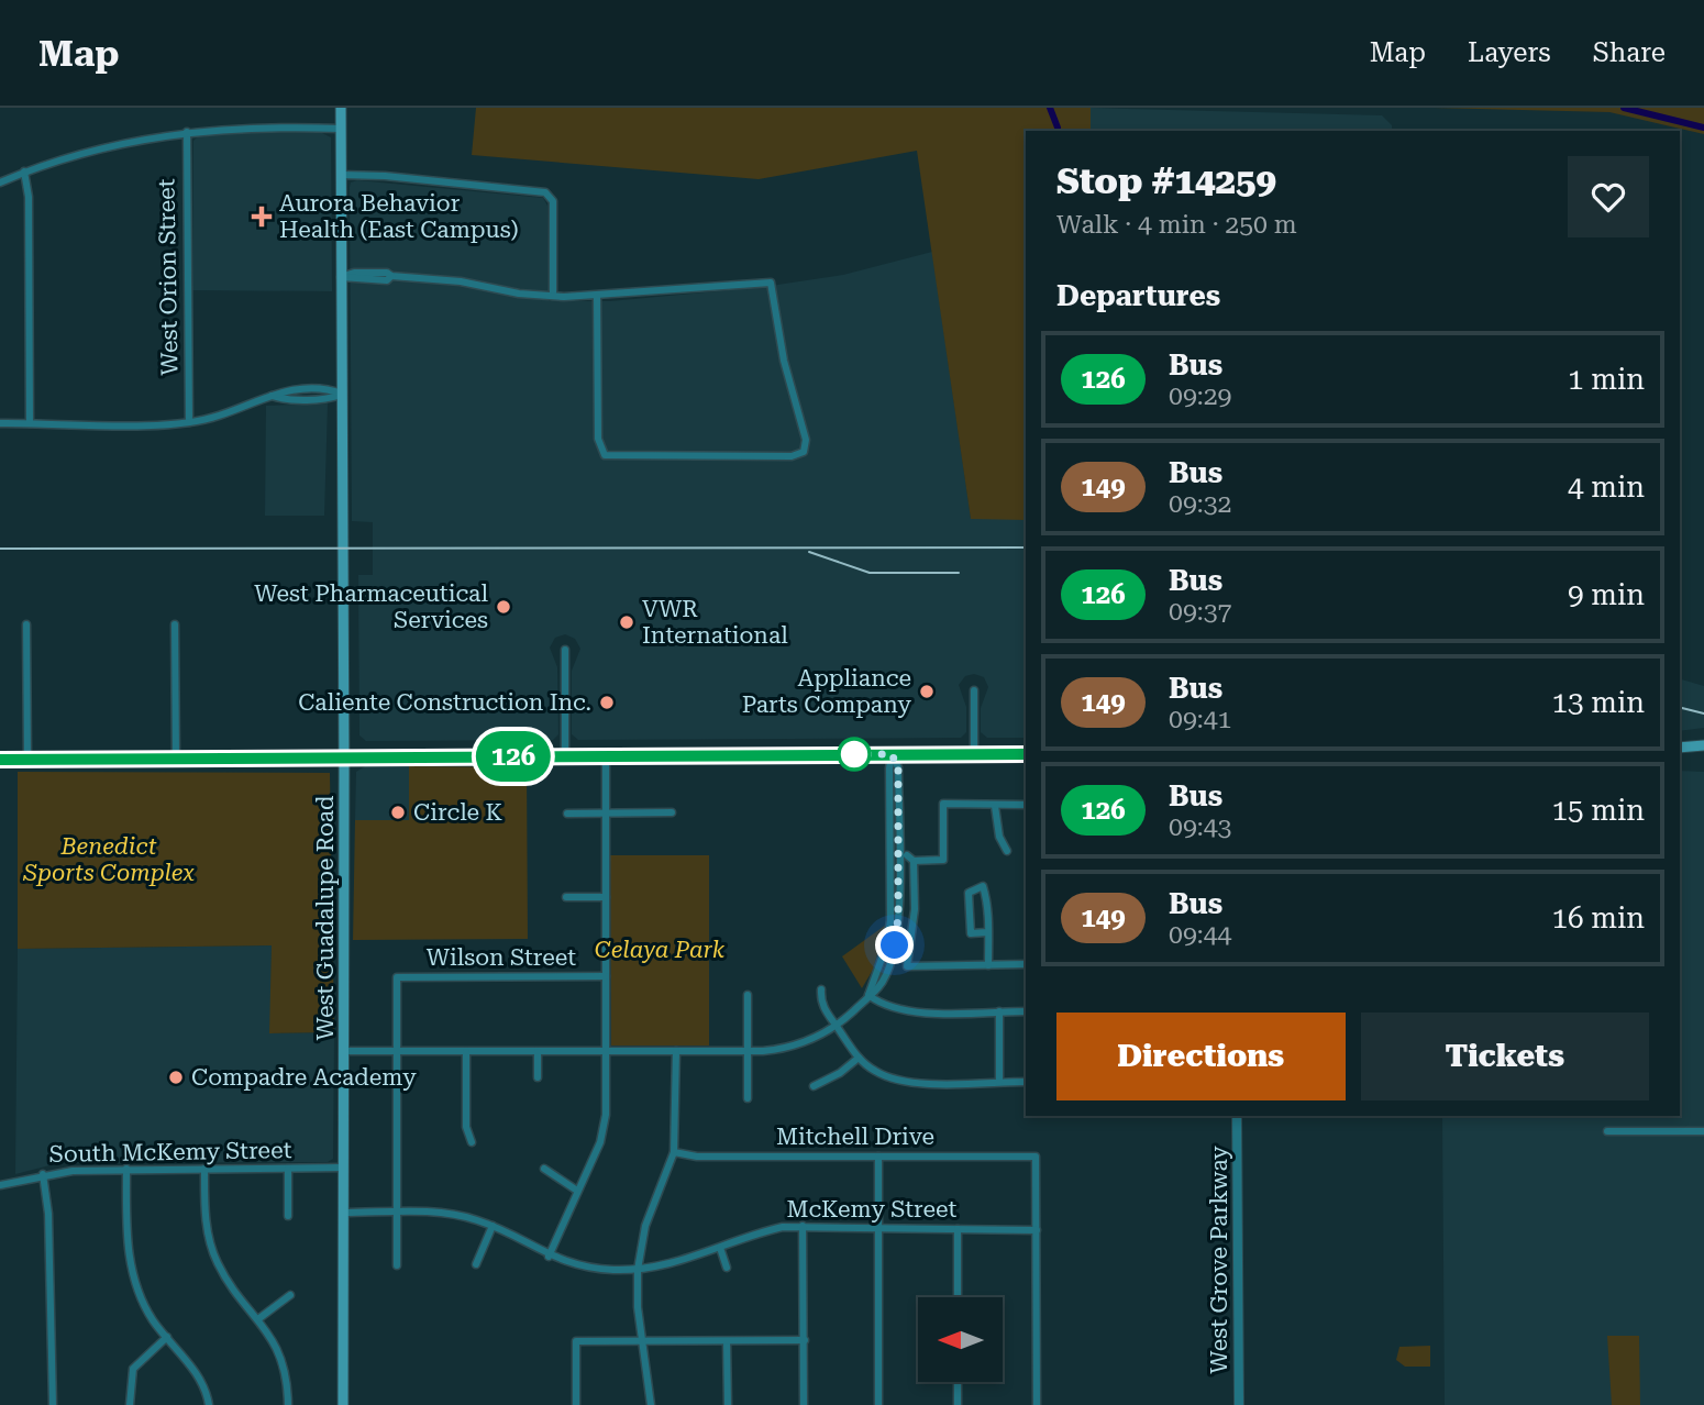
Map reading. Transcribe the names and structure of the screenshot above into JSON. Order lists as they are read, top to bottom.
{
  "streets": {
    "main road": ["West Guadalupe Road"],
    "street": [
      "West Orion Street",
      "Wilson Street",
      "Mitchell Drive",
      "South McKemy Street",
      "McKemy Street",
      "West Grove Parkway"
    ]
  },
  "crossings": [
    ["West Guadalupe Road", "South McKemy Street"],
    ["West Guadalupe Road", "McKemy Street"],
    ["Mitchell Drive", "McKemy Street"]
  ],
  "parks": ["Benedict Sports Complex", "Celaya Park"],
  "places": {
    "health": ["Aurora Behavior Health (East Campus)"],
    "other": [
      "West Pharmaceutical Services",
      "VWR International",
      "Appliance Parts Company",
      "Caliente Construction Inc.",
      "Circle K",
      "Compadre Academy"
    ]
  },
  "lines": ["bus line 126"],
  "north": "left",
  "page": {
    "header": "Map",
    "nav": ["Map", "Layers", "Share"],
    "on_map": "126",
    "heading": [
      ["Stop #14259", "Walk · 4 min · 250 m"],
      "Departures"
    ],
    "list": [
      {
        "mark": "126",
        "name": "Bus",
        "note": "09:29",
        "value": "1 min"
      },
      {
        "mark": "149",
        "name": "Bus",
        "note": "09:32",
        "value": "4 min"
      },
      {
        "mark": "126",
        "name": "Bus",
        "note": "09:37",
        "value": "9 min"
      },
      {
        "mark": "149",
        "name": "Bus",
        "note": "09:41",
        "value": "13 min"
      },
      {
        "mark": "126",
        "name": "Bus",
        "note": "09:43",
        "value": "15 min"
      },
      {
        "mark": "149",
        "name": "Bus",
        "note": "09:44",
        "value": "16 min"
      }
    ],
    "buttons": ["Directions", "Tickets"]
  }
}
